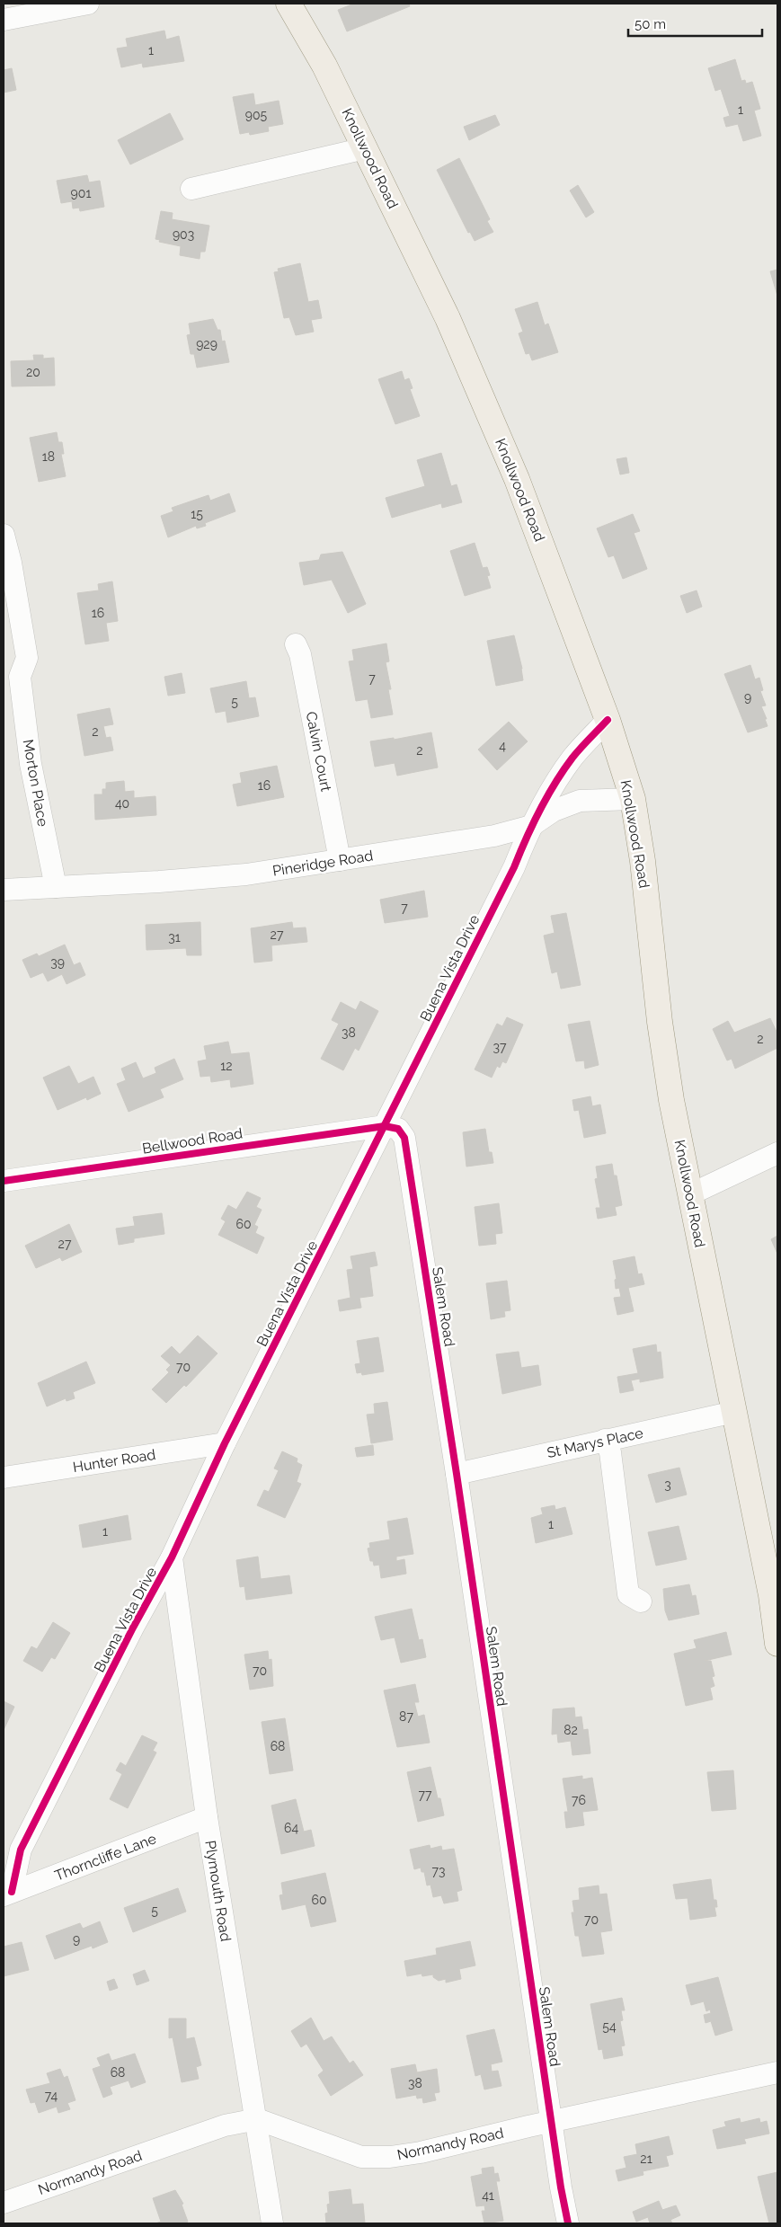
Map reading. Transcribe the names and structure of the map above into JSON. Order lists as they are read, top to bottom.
{
  "streets": {
    "main road": ["Knollwood Road"],
    "street": [
      "Calvin Court",
      "Morton Place",
      "Pineridge Road",
      "Buena Vista Drive",
      "Bellwood Road",
      "Salem Road",
      "St Marys Place",
      "Hunter Road",
      "Thorncliffe Lane",
      "Plymouth Road",
      "Normandy Road"
    ]
  },
  "crossings": [
    ["Knollwood Road", "Pineridge Road"],
    ["Knollwood Road", "Buena Vista Drive"],
    ["Knollwood Road", "St Marys Place"],
    ["Calvin Court", "Pineridge Road"],
    ["Morton Place", "Pineridge Road"],
    ["Pineridge Road", "Buena Vista Drive"],
    ["Buena Vista Drive", "Bellwood Road"],
    ["Buena Vista Drive", "Salem Road"],
    ["Buena Vista Drive", "Hunter Road"],
    ["Buena Vista Drive", "Thorncliffe Lane"],
    ["Buena Vista Drive", "Plymouth Road"],
    ["Bellwood Road", "Salem Road"],
    ["Salem Road", "St Marys Place"],
    ["Salem Road", "Normandy Road"],
    ["Thorncliffe Lane", "Plymouth Road"],
    ["Plymouth Road", "Normandy Road"]
  ],
  "house_numbers": [
    "1",
    "1",
    "905",
    "901",
    "903",
    "929",
    "20",
    "18",
    "15",
    "16",
    "7",
    "9",
    "5",
    "2",
    "4",
    "2",
    "16",
    "40",
    "7",
    "27",
    "31",
    "39",
    "38",
    "2",
    "37",
    "12",
    "60",
    "27",
    "70",
    "3",
    "1",
    "1",
    "70",
    "87",
    "82",
    "68",
    "77",
    "76",
    "64",
    "73",
    "60",
    "5",
    "70",
    "9",
    "54",
    "68",
    "38",
    "74",
    "21",
    "41"
  ],
  "scale_bar": "50 m"
}
